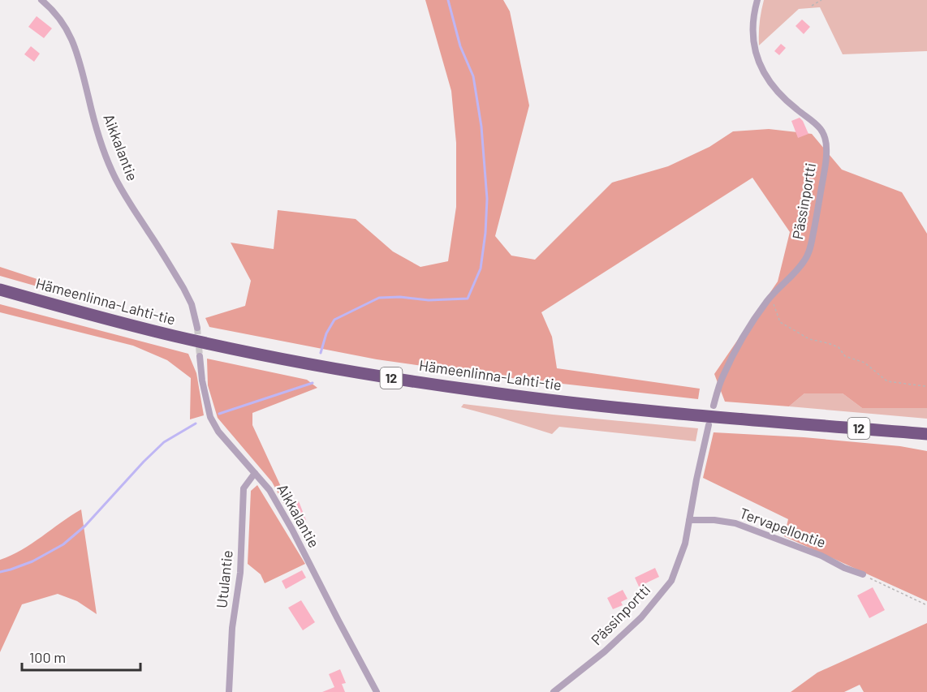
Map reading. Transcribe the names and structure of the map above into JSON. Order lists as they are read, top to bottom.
{
  "streets": {
    "highway": ["Hämeenlinna-Lahti-tie", "12"],
    "street": [
      "Aikkalantie",
      "Pässinportti",
      "Tervapellontie",
      "Utulantie"
    ]
  },
  "crossings": [
    ["Aikkalantie", "Utulantie"],
    ["Pässinportti", "Tervapellontie"]
  ],
  "scale_bar": "100 m"
}
